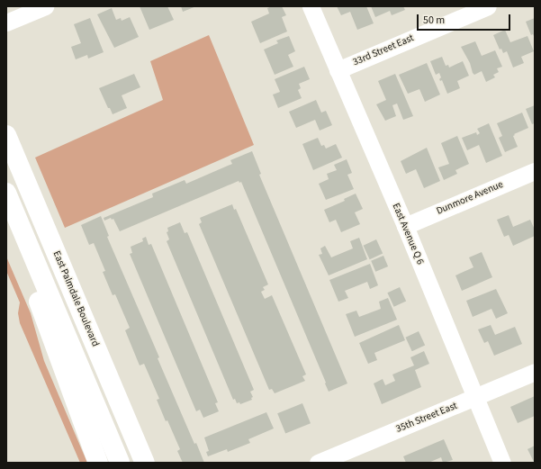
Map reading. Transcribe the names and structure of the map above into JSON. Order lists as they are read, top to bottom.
{
  "streets": {
    "highway": ["East Palmdale Boulevard"],
    "street": [
      "33rd Street East",
      "Dunmore Avenue",
      "East Avenue Q 6",
      "35th Street East"
    ]
  },
  "crossings": [
    ["33rd Street East", "East Avenue Q 6"],
    ["Dunmore Avenue", "East Avenue Q 6"],
    ["East Avenue Q 6", "35th Street East"]
  ],
  "scale_bar": "50 m"
}
